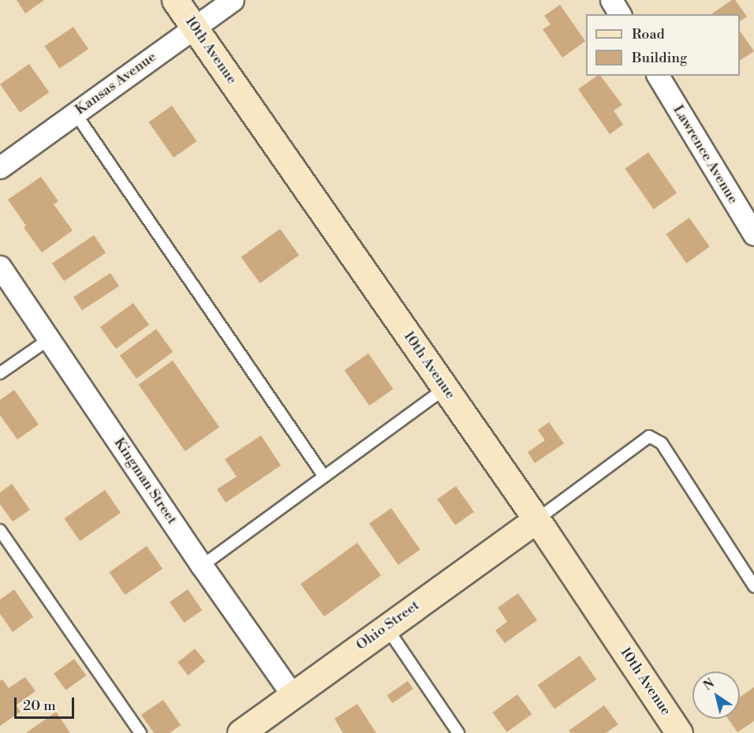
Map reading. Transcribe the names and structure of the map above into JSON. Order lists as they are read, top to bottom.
{
  "streets": {
    "street": [
      "10th Avenue",
      "Kansas Avenue",
      "Lawrence Avenue",
      "Kingman Street",
      "Ohio Street"
    ]
  },
  "crossings": [
    ["10th Avenue", "Kansas Avenue"],
    ["10th Avenue", "Ohio Street"],
    ["Kingman Street", "Ohio Street"]
  ],
  "legend": ["Road", "Building"],
  "scale_bar": "20 m",
  "north": "top left"
}
